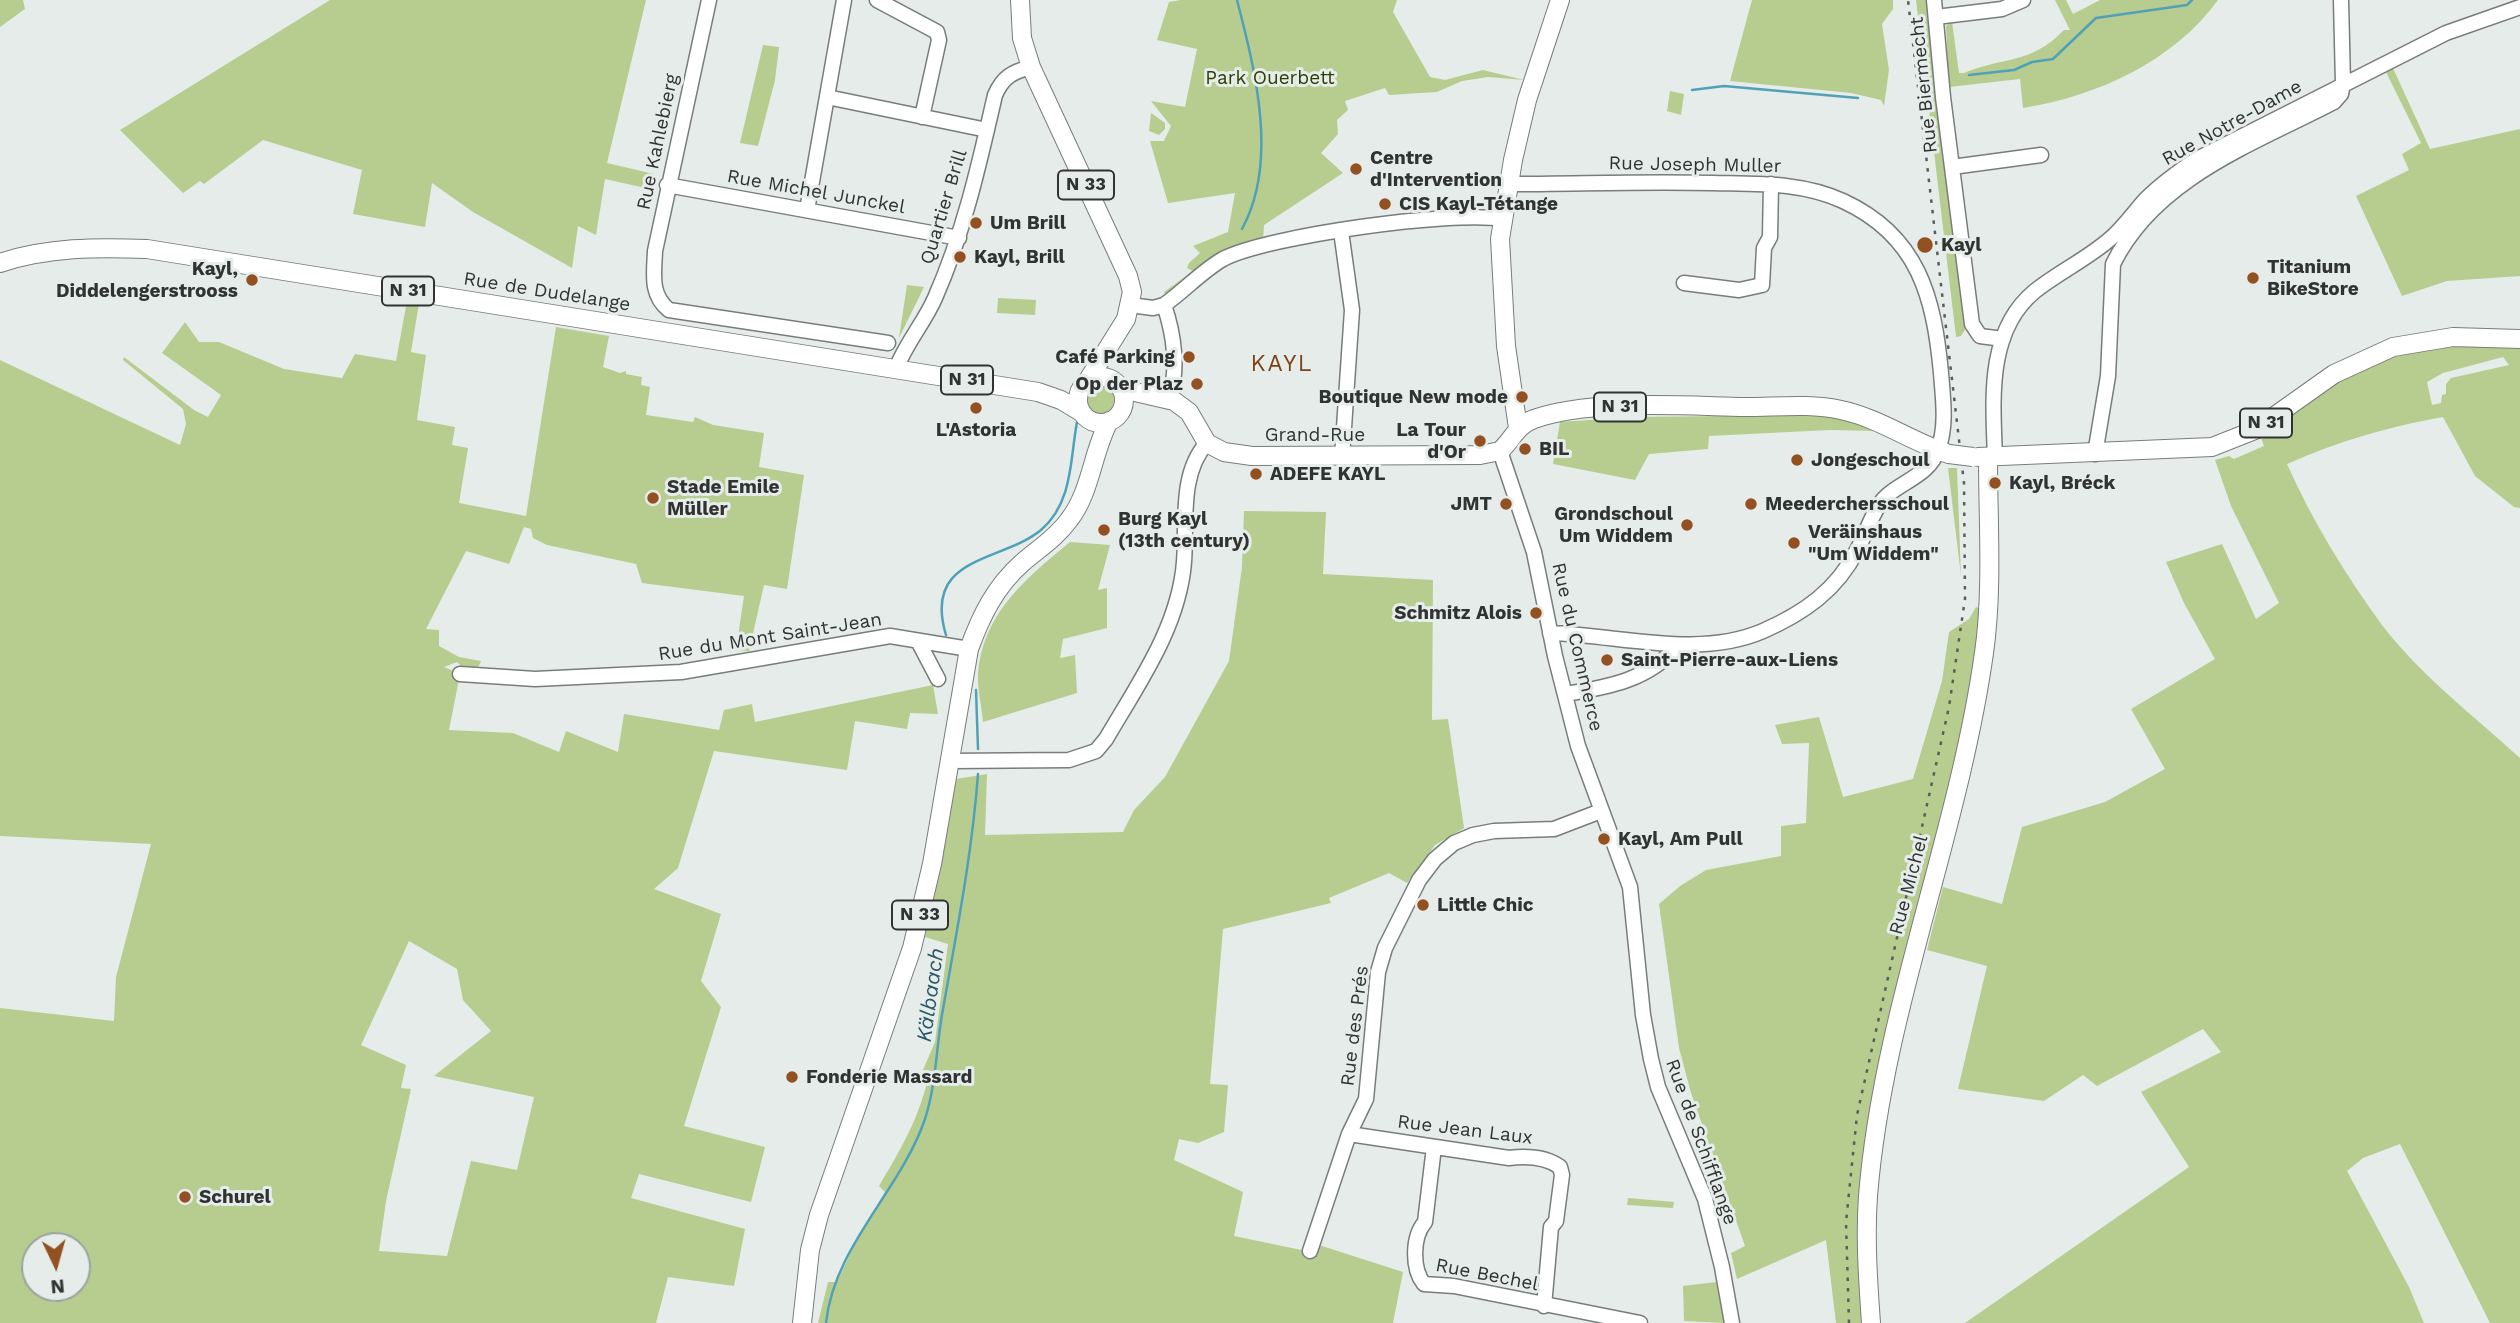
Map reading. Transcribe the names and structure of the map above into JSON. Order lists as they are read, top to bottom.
{
  "streets": {
    "main road": [
      "N 33",
      "N 31",
      "Rue de Dudelange",
      "Grand-Rue",
      "Rue Michel"
    ],
    "street": [
      "Rue Biermecht",
      "Rue Notre-Dame",
      "Rue Kahlebierg",
      "Rue Joseph Muller",
      "Rue Michel Junckel",
      "Quartier Brill",
      "Rue du Mont Saint-Jean",
      "Rue du Commerce",
      "Rue des Prés",
      "Rue Jean Laux",
      "Rue de Schifflange",
      "Rue Bechel"
    ]
  },
  "crossings": [
    ["Rue Biermecht", "Rue Notre-Dame"],
    ["Rue Notre-Dame", "N 31"],
    ["Rue Notre-Dame", "Rue Michel"],
    ["Rue Kahlebierg", "Rue Michel Junckel"],
    ["Rue Kahlebierg", "Rue de Dudelange"],
    ["Rue Joseph Muller", "N 31"],
    ["N 33", "Quartier Brill"],
    ["N 33", "Rue de Dudelange"],
    ["N 33", "Rue du Mont Saint-Jean"],
    ["Rue Michel Junckel", "Quartier Brill"],
    ["Quartier Brill", "Rue de Dudelange"],
    ["N 31", "Rue Michel"],
    ["Grand-Rue", "Rue du Commerce"],
    ["Rue du Commerce", "Rue des Prés"],
    ["Rue du Commerce", "Rue de Schifflange"],
    ["Rue des Prés", "Rue Jean Laux"],
    ["Rue des Prés", "Rue de Schifflange"],
    ["Rue Jean Laux", "Rue Bechel"]
  ],
  "districts": ["KAYL"],
  "water": ["Kälbaach"],
  "parks": ["Park Ouerbett"],
  "places": [
    "Centre d'Intervention",
    "CIS Kayl-Tétange",
    "Um Brill",
    "Kayl",
    "Kayl, Brill",
    "Titanium BikeStore",
    "Kayl, Diddelengerstrooss",
    "Café Parking",
    "Op der Plaz",
    "Boutique New mode",
    "L'Astoria",
    "La Tour d'Or",
    "BIL",
    "Jongeschoul",
    "ADEFE KAYL",
    "Kayl, Bréck",
    "Stade Emile Müller",
    "JMT",
    "Meederchersschoul",
    "Grondschoul Um Widdem",
    "Burg Kayl (13th century)",
    "Veräinshaus \"Um Widdem\"",
    "Schmitz Alois",
    "Saint-Pierre-aux-Liens",
    "Kayl, Am Pull",
    "Little Chic",
    "Fonderie Massard",
    "Schurel"
  ],
  "north": "bottom"
}
